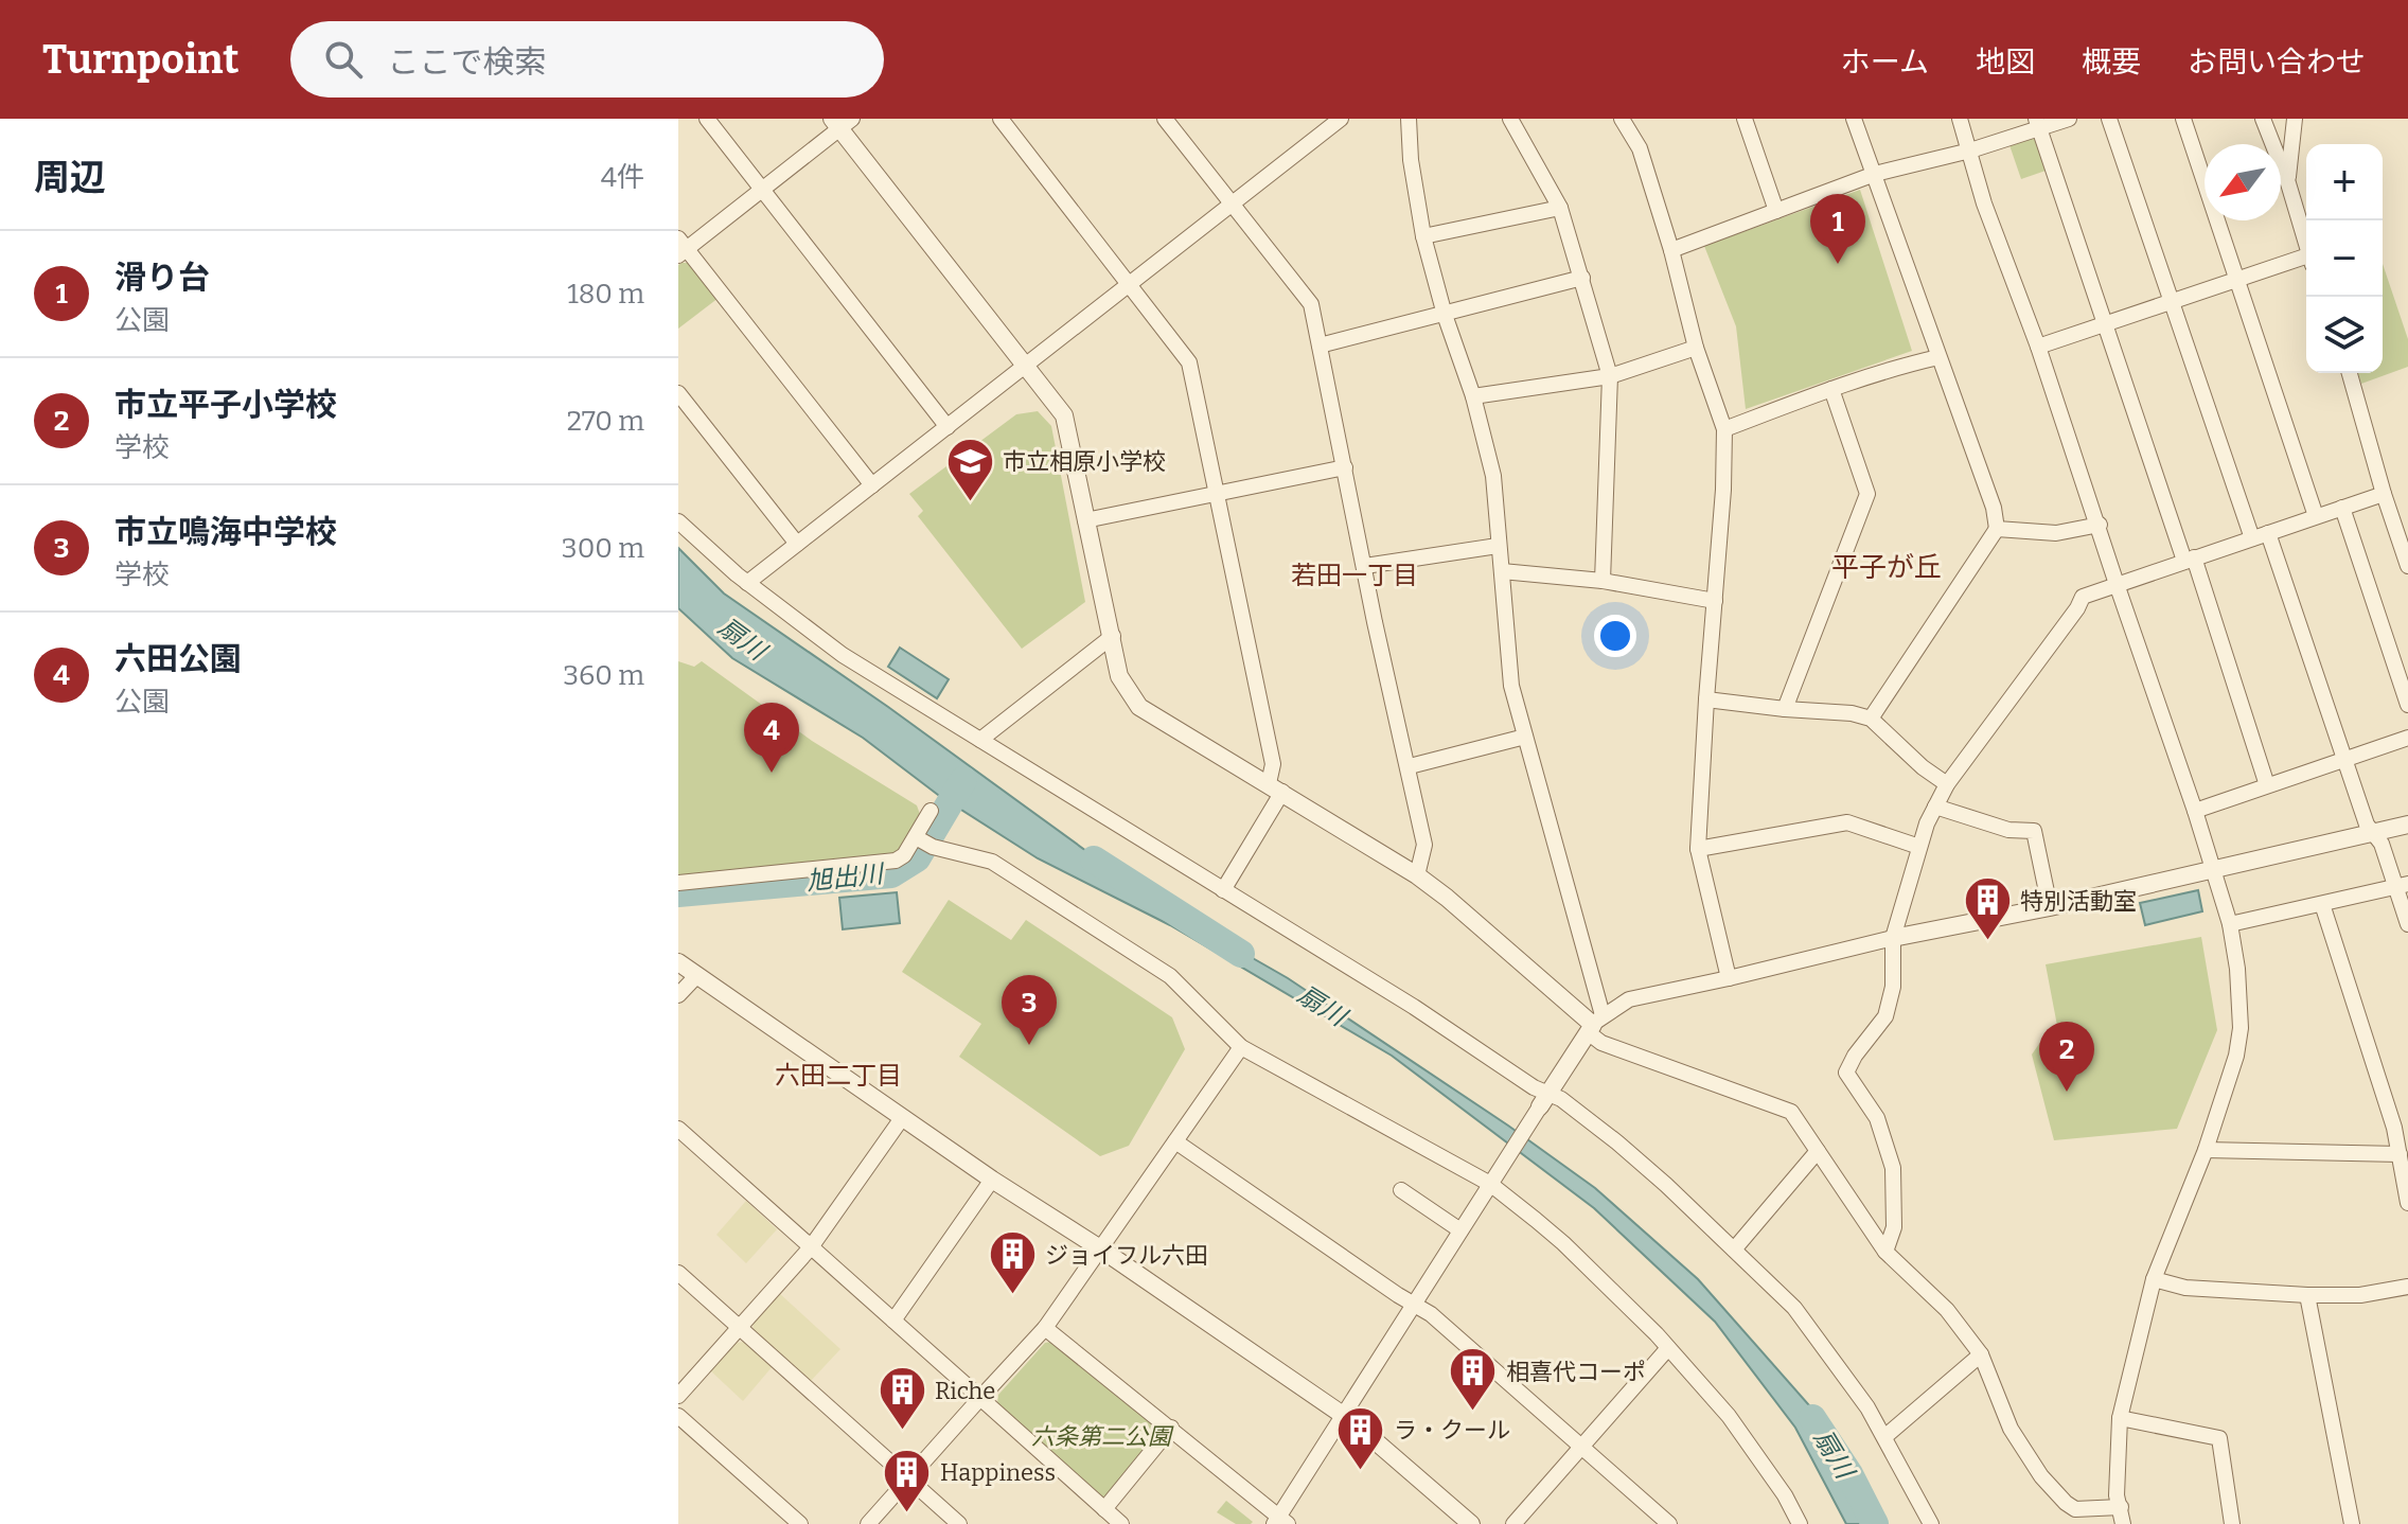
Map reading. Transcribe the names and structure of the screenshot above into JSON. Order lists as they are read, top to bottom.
{
  "districts": ["平子が丘", "若田一丁目", "六田二丁目"],
  "water": ["扇川", "旭出川"],
  "parks": ["六条第二公園"],
  "places": {
    "school or university": ["市立相原小学校"],
    "building": [
      "特別活動室",
      "ジョイフル六田",
      "相喜代コーポ",
      "Riche",
      "ラ・クール",
      "Happiness"
    ]
  },
  "north": "bottom left",
  "page": {
    "header": "Turnpoint",
    "search": "ここで検索",
    "nav": [
      "ホーム",
      "地図",
      "概要",
      "お問い合わせ"
    ],
    "heading": ["周辺", "4件"],
    "map_buttons": ["+", "−"],
    "pins": [
      "1",
      "4",
      "3",
      "2"
    ],
    "list": [
      {
        "mark": "1",
        "name": "滑り台",
        "note": "公園",
        "value": "180 m"
      },
      {
        "mark": "2",
        "name": "市立平子小学校",
        "note": "学校",
        "value": "270 m"
      },
      {
        "mark": "3",
        "name": "市立鳴海中学校",
        "note": "学校",
        "value": "300 m"
      },
      {
        "mark": "4",
        "name": "六田公園",
        "note": "公園",
        "value": "360 m"
      }
    ]
  }
}
